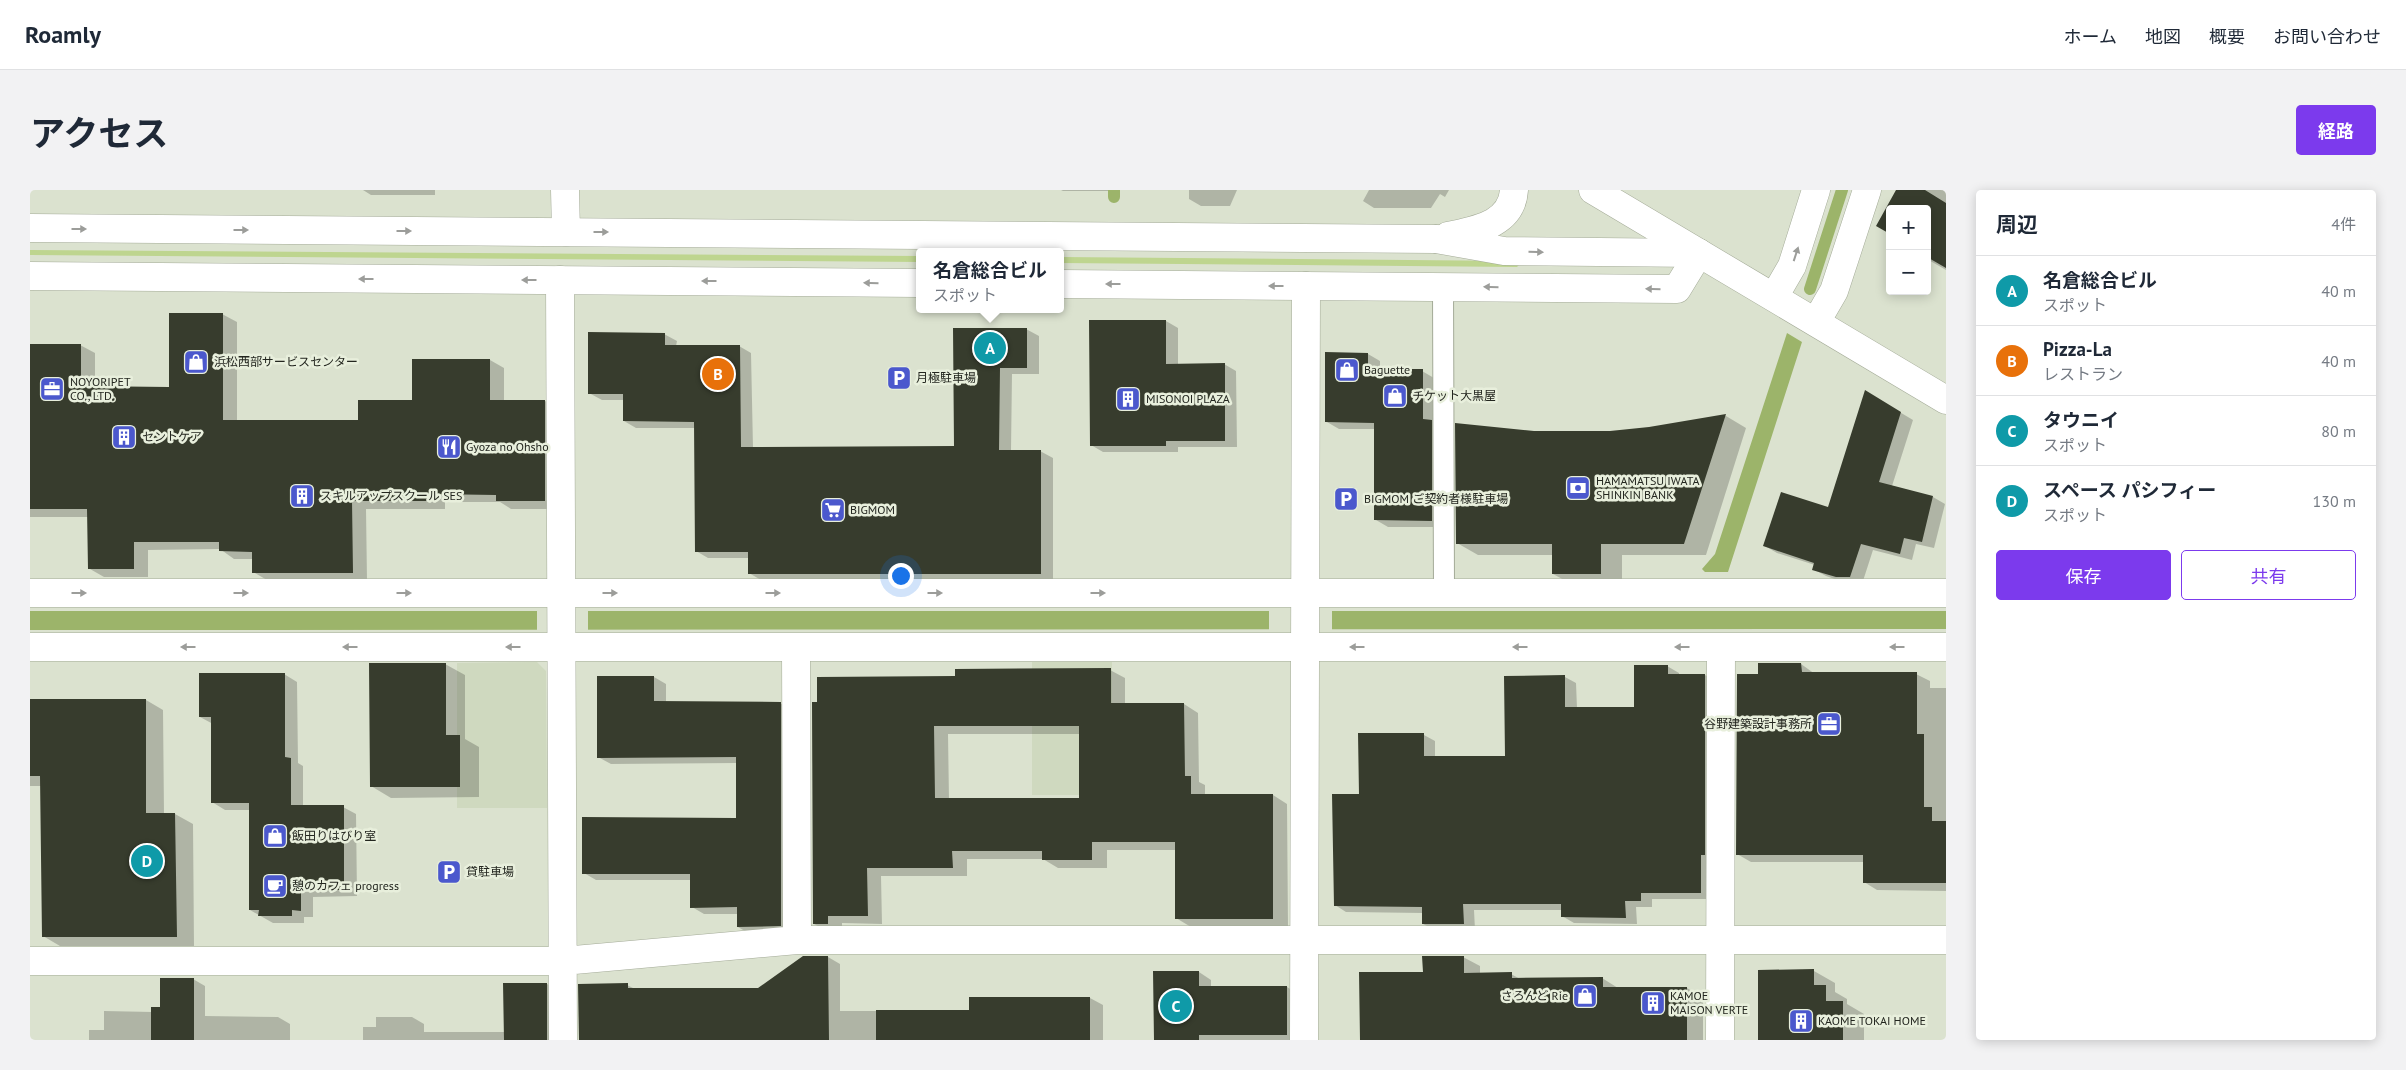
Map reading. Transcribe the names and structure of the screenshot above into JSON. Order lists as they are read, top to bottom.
{
  "places": {
    "shop": [
      "浜松西部サービスセンター",
      "Baguette",
      "チケット大黒屋",
      "飯田りはびり室",
      "さろんど Rie"
    ],
    "parking": ["月極駐車場", "BIGMOM ご契約者様駐車場", "貸駐車場"],
    "office": ["NOYORIPET CO., LTD.", "谷野建築設計事務所"],
    "building": [
      "MISONOI PLAZA",
      "セントケア",
      "スキルアップスクール SES",
      "KAMOE MAISON VERTE",
      "KAOME TOKAI HOME"
    ],
    "restaurant": ["Gyoza no Ohsho"],
    "bank": ["HAMAMATSU IWATA SHINKIN BANK"],
    "supermarket": ["BIGMOM"],
    "cafe": ["憩のカフェ progress"]
  },
  "page": {
    "header": "Roamly",
    "nav": [
      "ホーム",
      "地図",
      "概要",
      "お問い合わせ"
    ],
    "title": "アクセス",
    "buttons": [
      "経路",
      ["保存", "共有"]
    ],
    "heading": ["周辺", "4件"],
    "map_buttons": ["+", "−"],
    "popup": ["名倉総合ビル", "スポット"],
    "list": [
      {
        "mark": "A",
        "name": "名倉総合ビル",
        "note": "スポット",
        "value": "40 m"
      },
      {
        "mark": "B",
        "name": "Pizza-La",
        "note": "レストラン",
        "value": "40 m"
      },
      {
        "mark": "C",
        "name": "タウニイ",
        "note": "スポット",
        "value": "80 m"
      },
      {
        "mark": "D",
        "name": "スペース パシフィー",
        "note": "スポット",
        "value": "130 m"
      }
    ],
    "pins": [
      "A",
      "B",
      "D",
      "C"
    ]
  }
}
